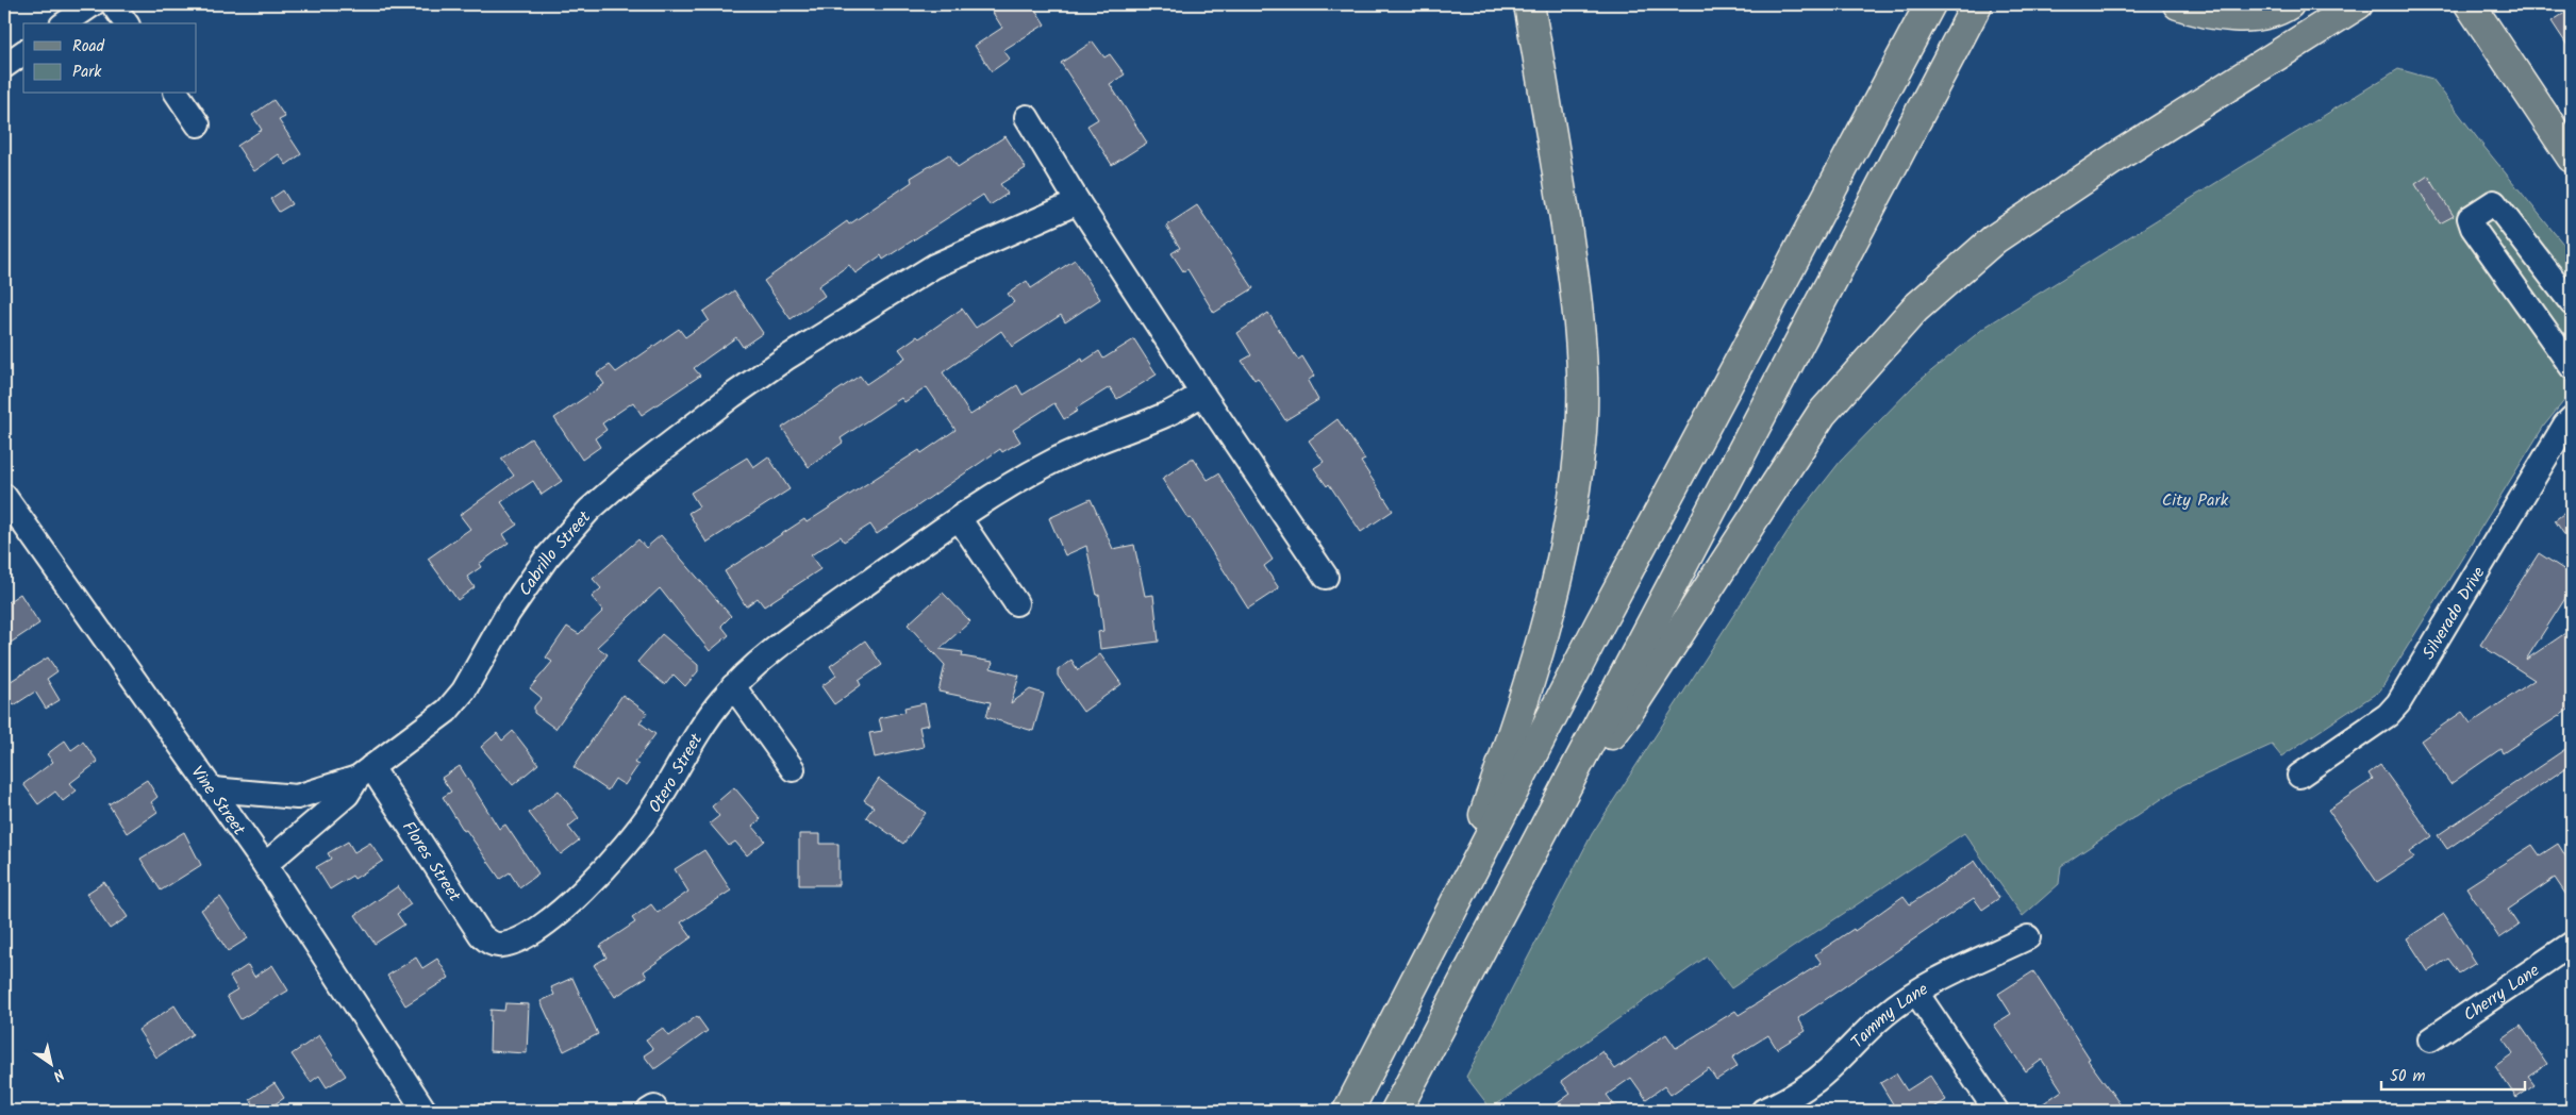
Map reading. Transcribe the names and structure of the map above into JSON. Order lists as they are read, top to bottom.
{
  "streets": {
    "street": [
      "Cabrillo Street",
      "Silverado Drive",
      "Otero Street",
      "Vine Street",
      "Flores Street",
      "Cherry Lane",
      "Tammy Lane"
    ]
  },
  "crossings": [
    ["Cabrillo Street", "Vine Street"],
    ["Cabrillo Street", "Flores Street"],
    ["Otero Street", "Flores Street"]
  ],
  "parks": ["City Park"],
  "legend": ["Road", "Park"],
  "scale_bar": "50 m",
  "north": "bottom right"
}
